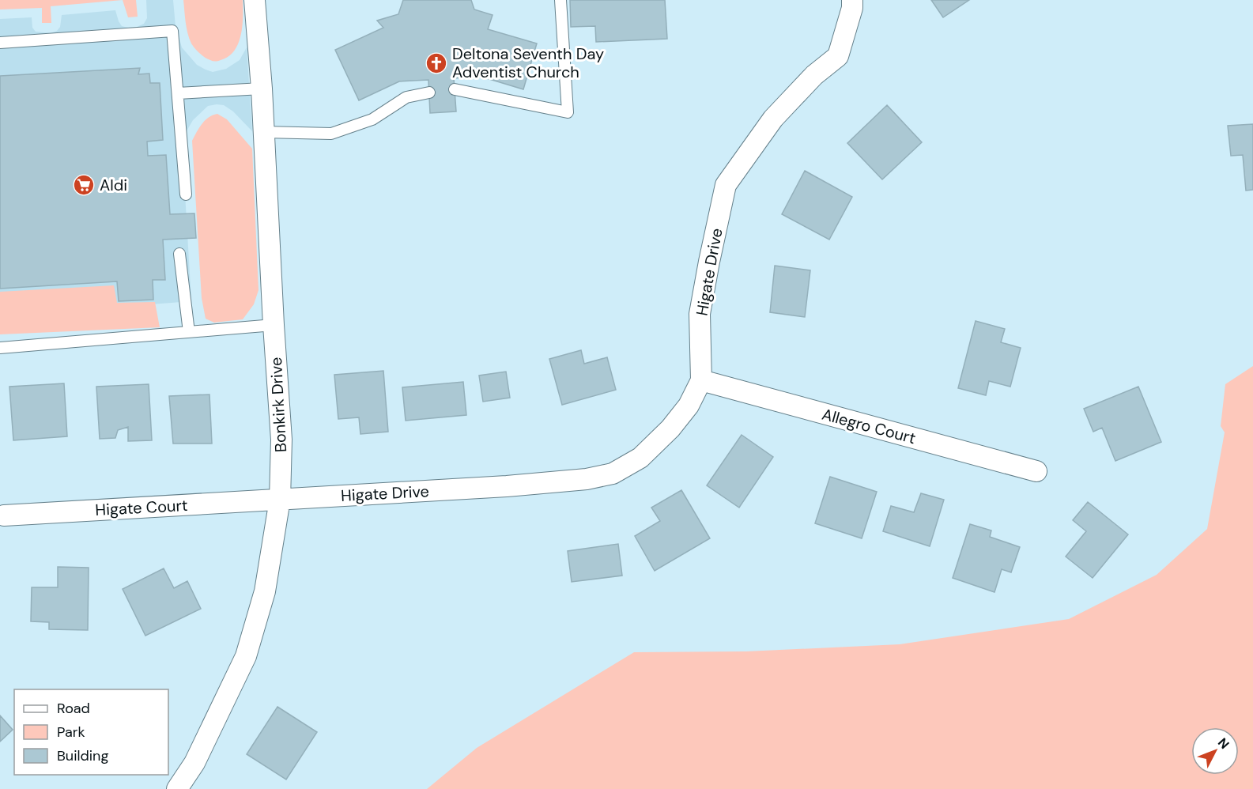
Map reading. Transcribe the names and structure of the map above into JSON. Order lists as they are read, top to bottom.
{
  "streets": {
    "street": [
      "Higate Drive",
      "Bonkirk Drive",
      "Allegro Court",
      "Higate Court"
    ]
  },
  "crossings": [
    ["Higate Drive", "Bonkirk Drive"],
    ["Higate Drive", "Allegro Court"],
    ["Higate Drive", "Higate Court"],
    ["Bonkirk Drive", "Higate Court"]
  ],
  "places": {
    "church": ["Deltona Seventh Day Adventist Church"],
    "supermarket": ["Aldi"]
  },
  "legend": ["Road", "Park", "Building"],
  "north": "top right"
}
